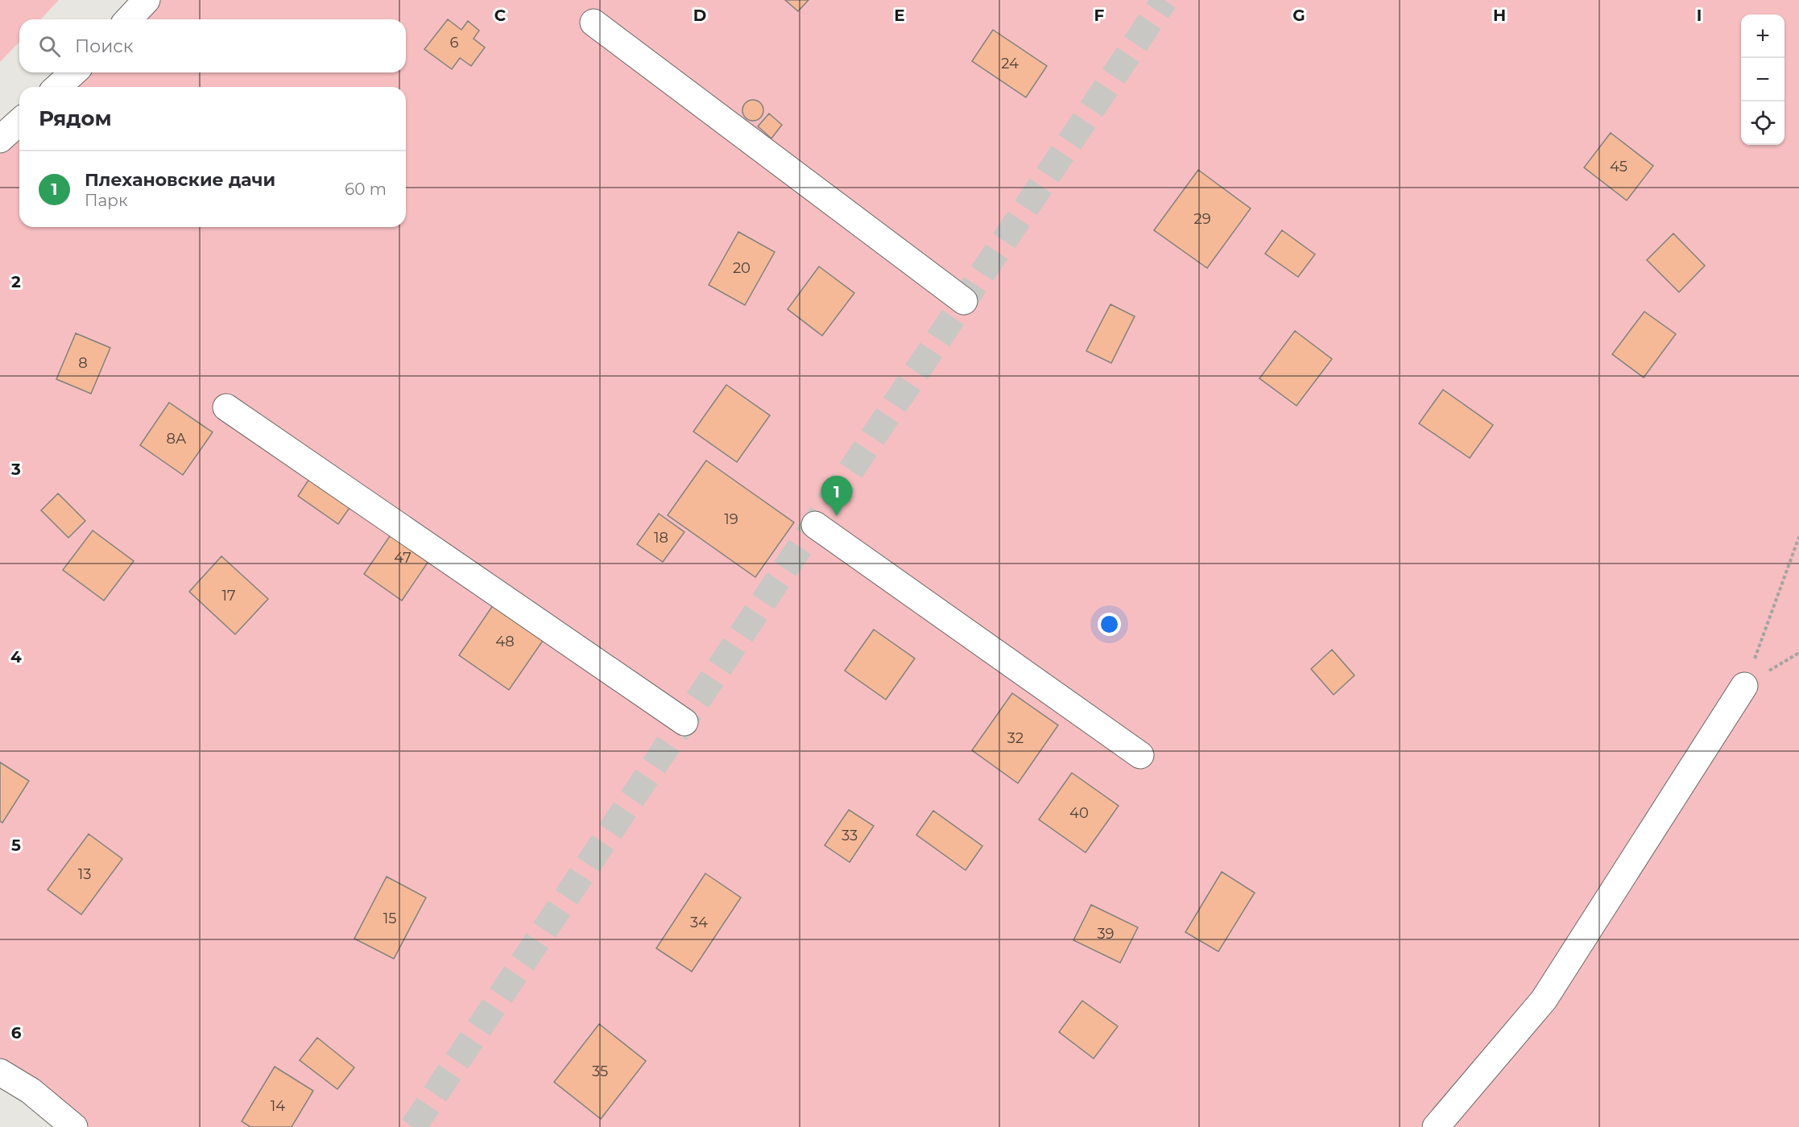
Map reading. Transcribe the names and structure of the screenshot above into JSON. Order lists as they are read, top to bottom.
{
  "house_numbers": [
    "6",
    "24",
    "45",
    "29",
    "20",
    "8",
    "8А",
    "19",
    "18",
    "47",
    "17",
    "48",
    "32",
    "40",
    "33",
    "13",
    "15",
    "34",
    "39",
    "35",
    "14"
  ],
  "page": {
    "map_buttons": ["+", "−"],
    "search": "Поиск",
    "heading": "Рядом",
    "list": [
      {
        "mark": "1",
        "name": "Плехановские дачи",
        "note": "Парк",
        "value": "60 m"
      }
    ],
    "pins": "1"
  },
  "grid": {
    "columns": [
      "C",
      "D",
      "E",
      "F",
      "G",
      "H",
      "I"
    ],
    "rows": [
      "2",
      "3",
      "4",
      "5",
      "6"
    ]
  }
}
